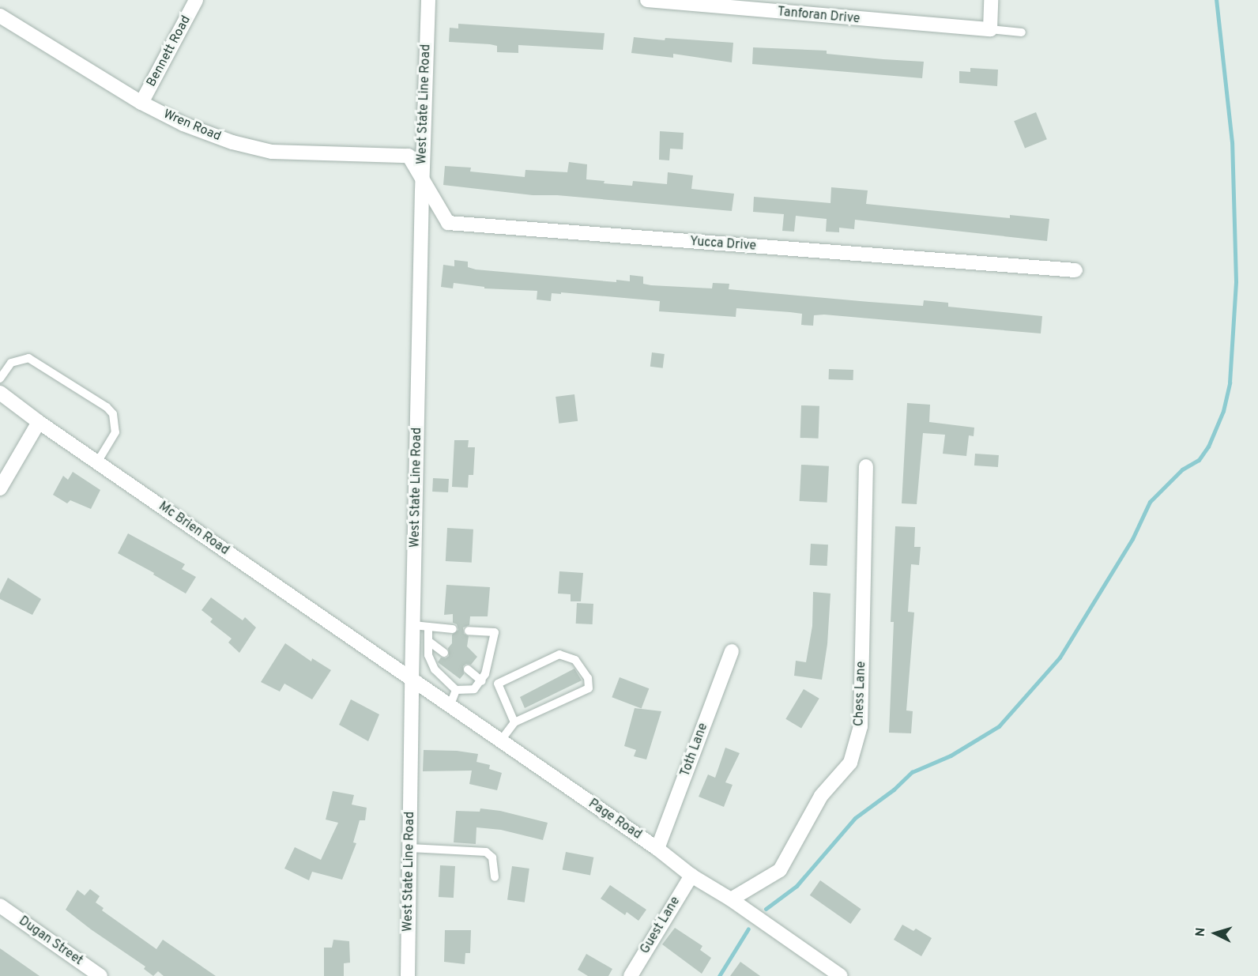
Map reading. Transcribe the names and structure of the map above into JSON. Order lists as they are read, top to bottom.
{
  "streets": {
    "street": [
      "Tanforan Drive",
      "Bennett Road",
      "West State Line Road",
      "Wren Road",
      "Yucca Drive",
      "Mc Brien Road",
      "Chess Lane",
      "Toth Lane",
      "Page Road",
      "Guest Lane",
      "Dugan Street"
    ]
  },
  "crossings": [
    ["Bennett Road", "Wren Road"],
    ["West State Line Road", "Yucca Drive"],
    ["West State Line Road", "Page Road"],
    ["Wren Road", "Yucca Drive"],
    ["Mc Brien Road", "Page Road"],
    ["Chess Lane", "Page Road"],
    ["Toth Lane", "Page Road"],
    ["Page Road", "Guest Lane"]
  ],
  "north": "left"
}
